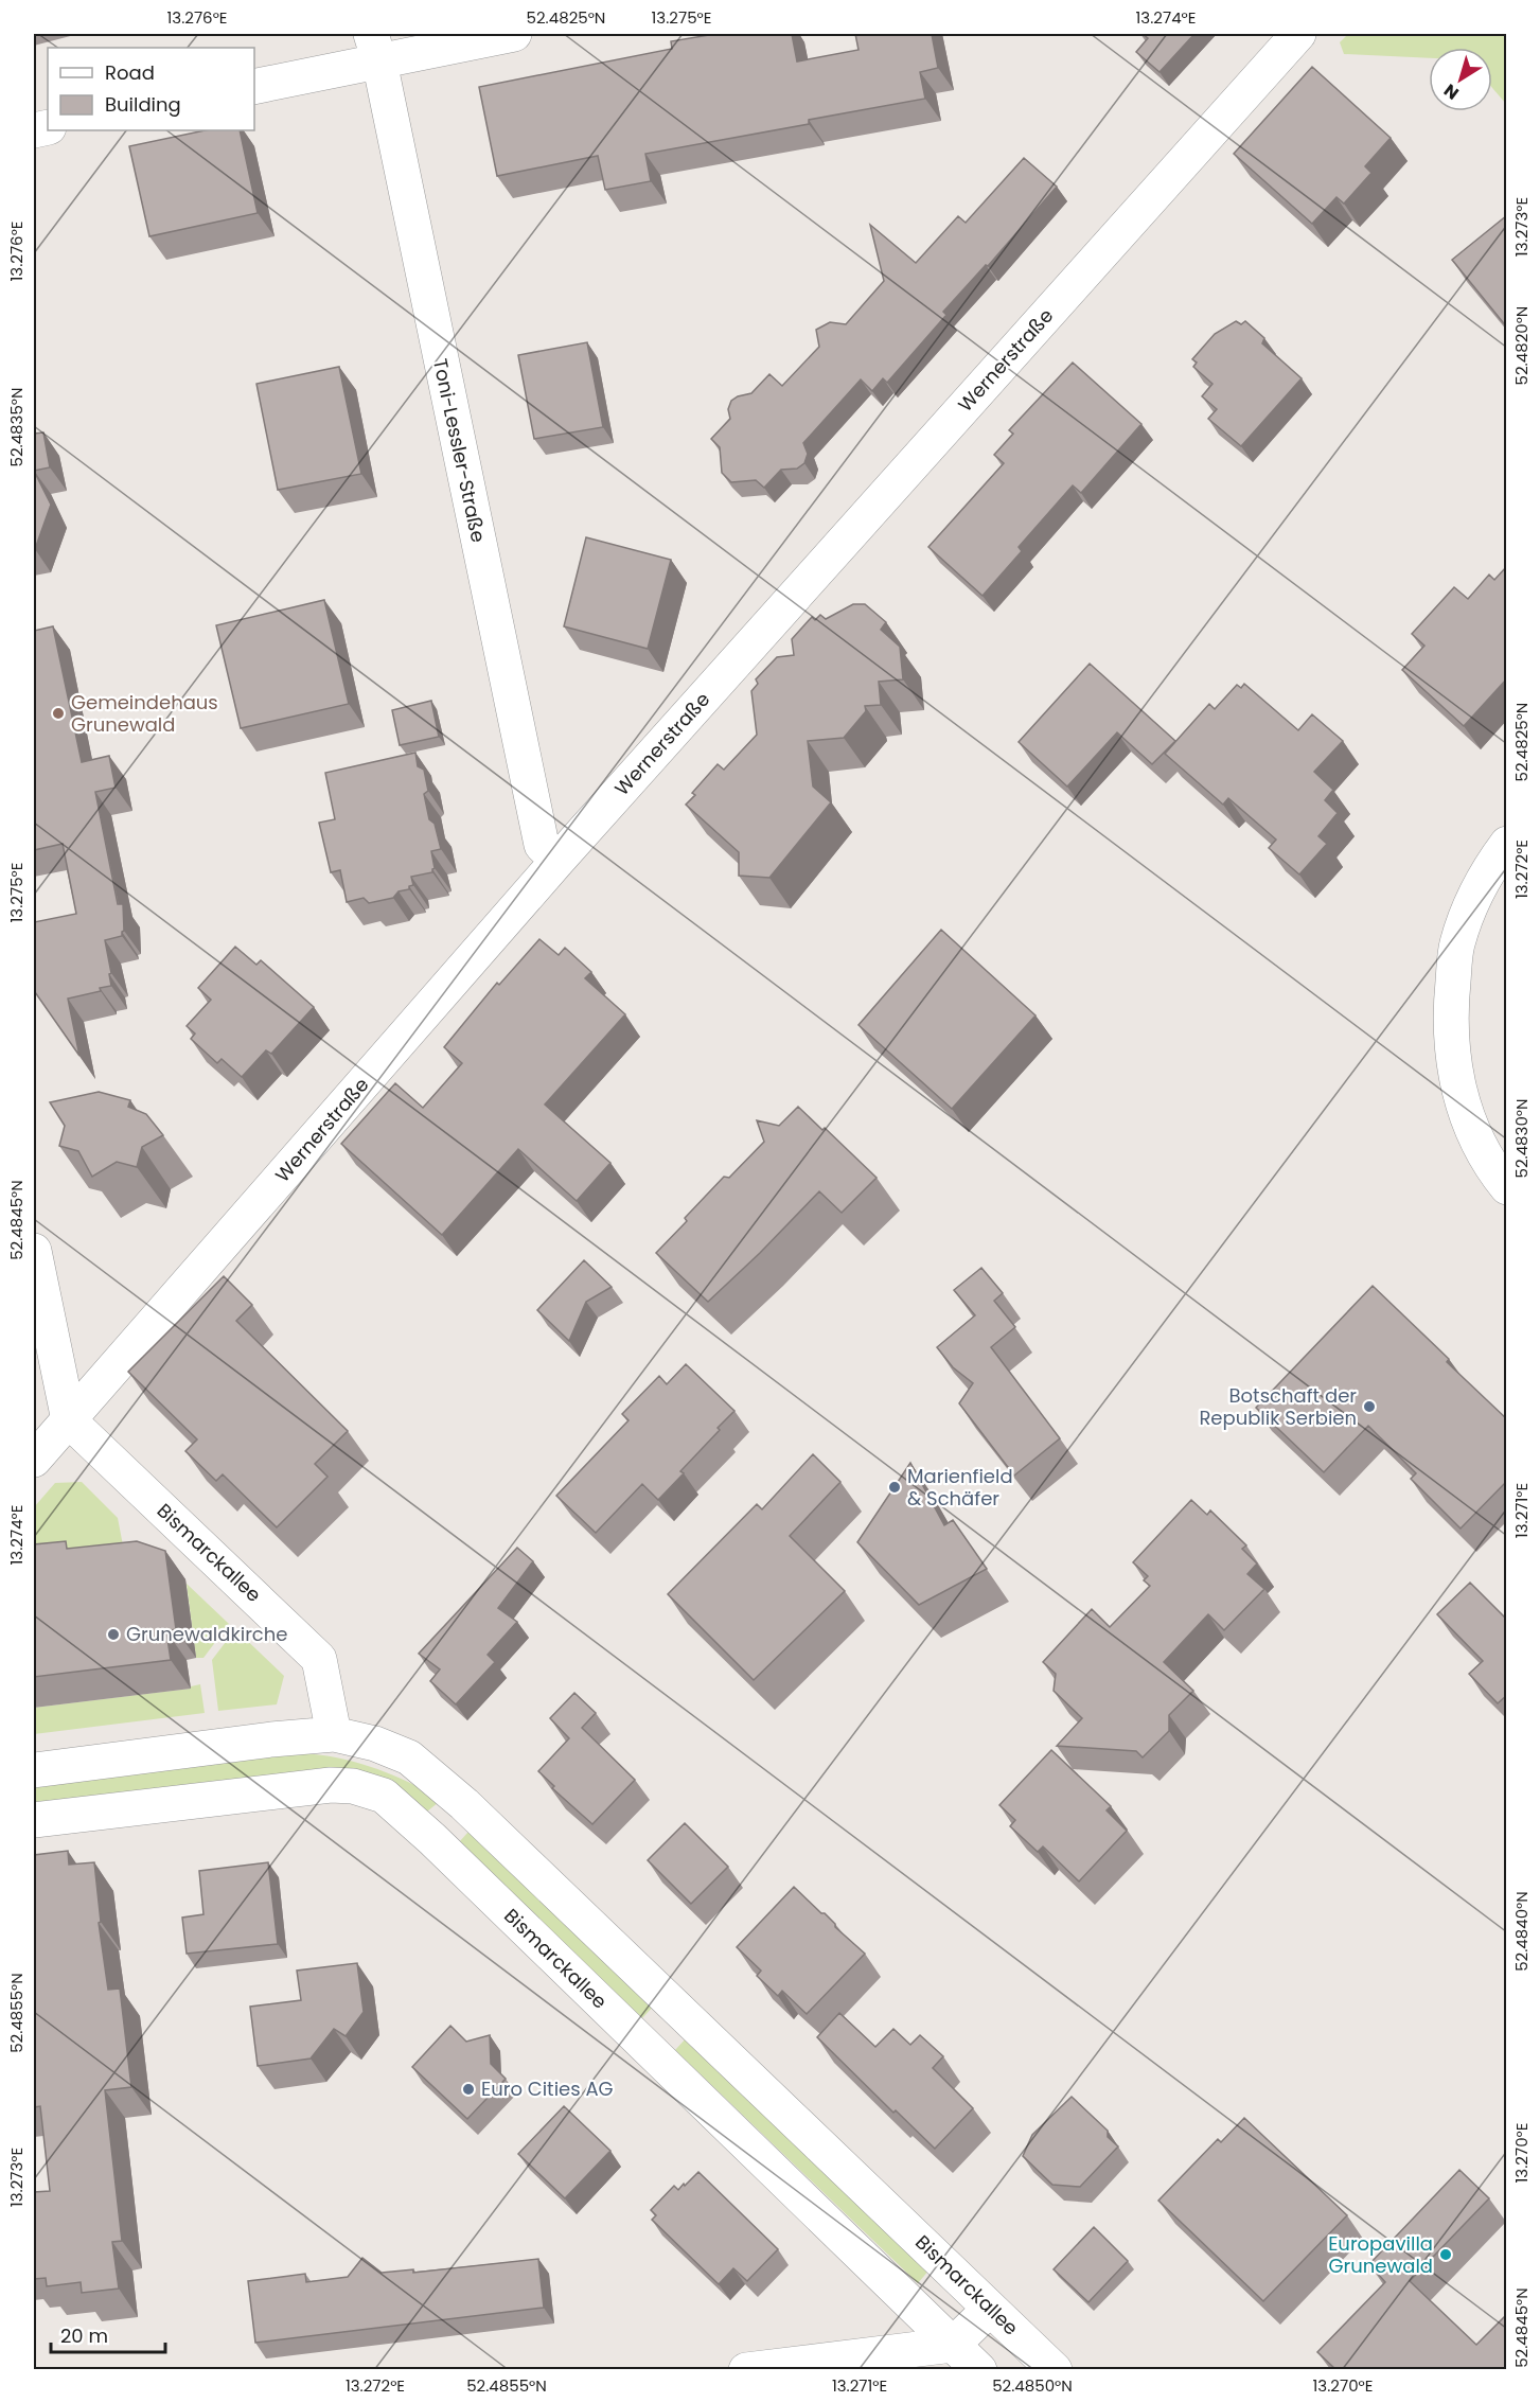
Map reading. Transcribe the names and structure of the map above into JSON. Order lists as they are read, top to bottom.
{
  "streets": {
    "street": ["Wernerstraße", "Toni-Lessler-Straße", "Bismarckallee"]
  },
  "crossings": [
    ["Wernerstraße", "Toni-Lessler-Straße"],
    ["Wernerstraße", "Bismarckallee"]
  ],
  "places": [
    "Gemeindehaus Grunewald",
    "Botschaft der Republik Serbien",
    "Marienfield & Schäfer",
    "Grunewaldkirche",
    "Euro Cities AG",
    "Europavilla Grunewald"
  ],
  "legend": ["Road", "Building"],
  "scale_bar": "20 m",
  "north": "bottom left",
  "coordinates": [
    "13.276°E",
    "52.4825°N",
    "13.275°E",
    "13.274°E",
    "13.273°E",
    "52.4820°N",
    "52.4835°N",
    "13.272°E",
    "52.4830°N",
    "52.4845°N",
    "13.271°E",
    "52.4840°N",
    "52.4855°N",
    "13.270°E",
    "52.4850°N"
  ]
}
